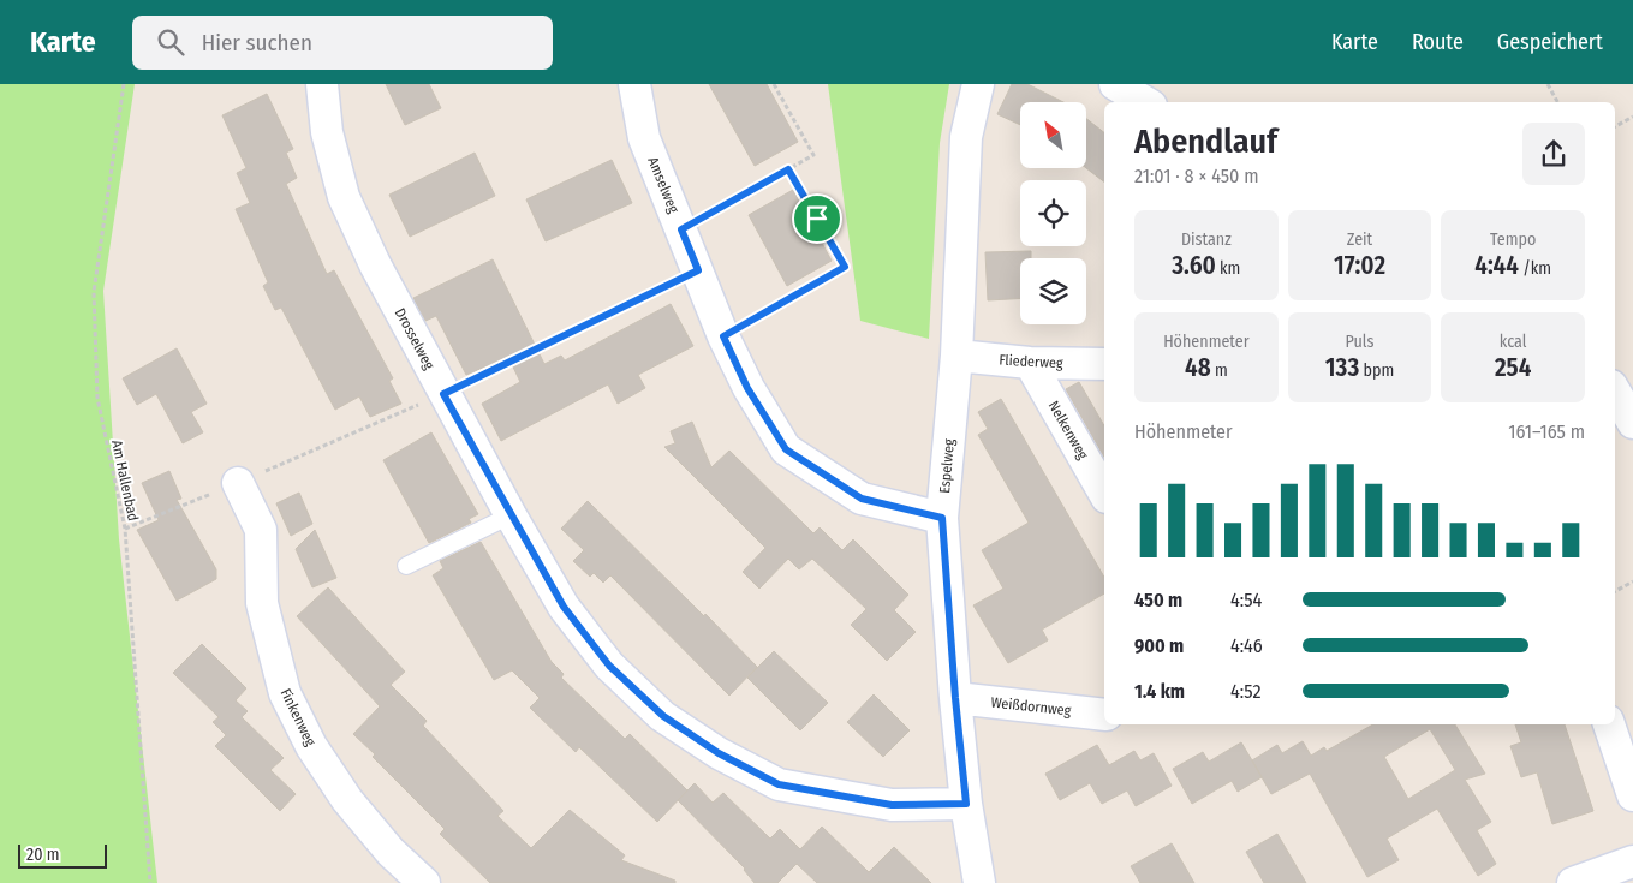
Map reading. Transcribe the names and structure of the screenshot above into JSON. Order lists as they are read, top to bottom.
{
  "streets": {
    "street": [
      "Amselweg",
      "Drosselweg",
      "Fliederweg",
      "Nelkenweg",
      "Espelweg",
      "Weißdornweg",
      "Finkenweg"
    ],
    "path": ["Am Hallenbad"]
  },
  "crossings": [
    ["Amselweg", "Espelweg"],
    ["Drosselweg", "Espelweg"],
    ["Fliederweg", "Nelkenweg"],
    ["Fliederweg", "Espelweg"],
    ["Espelweg", "Weißdornweg"]
  ],
  "scale_bar": "20 m",
  "north": "top left",
  "page": {
    "header": "Karte",
    "search": "Hier suchen",
    "nav": ["Karte", "Route", "Gespeichert"],
    "heading": ["Abendlauf", "21:01 · 8 × 450 m"],
    "stats": [
      ["Distanz", "3.60 km"],
      ["Zeit", "17:02"],
      ["Tempo", "4:44 /km"],
      ["Höhenmeter", "48 m"],
      ["Puls", "133 bpm"],
      ["kcal", "254"]
    ],
    "chart": ["Höhenmeter", "161–165 m"],
    "list": [
      {
        "name": "450 m",
        "note": "4:54"
      },
      {
        "name": "900 m",
        "note": "4:46"
      },
      {
        "name": "1.4 km",
        "note": "4:52"
      }
    ],
    "scale": "20 m"
  }
}
